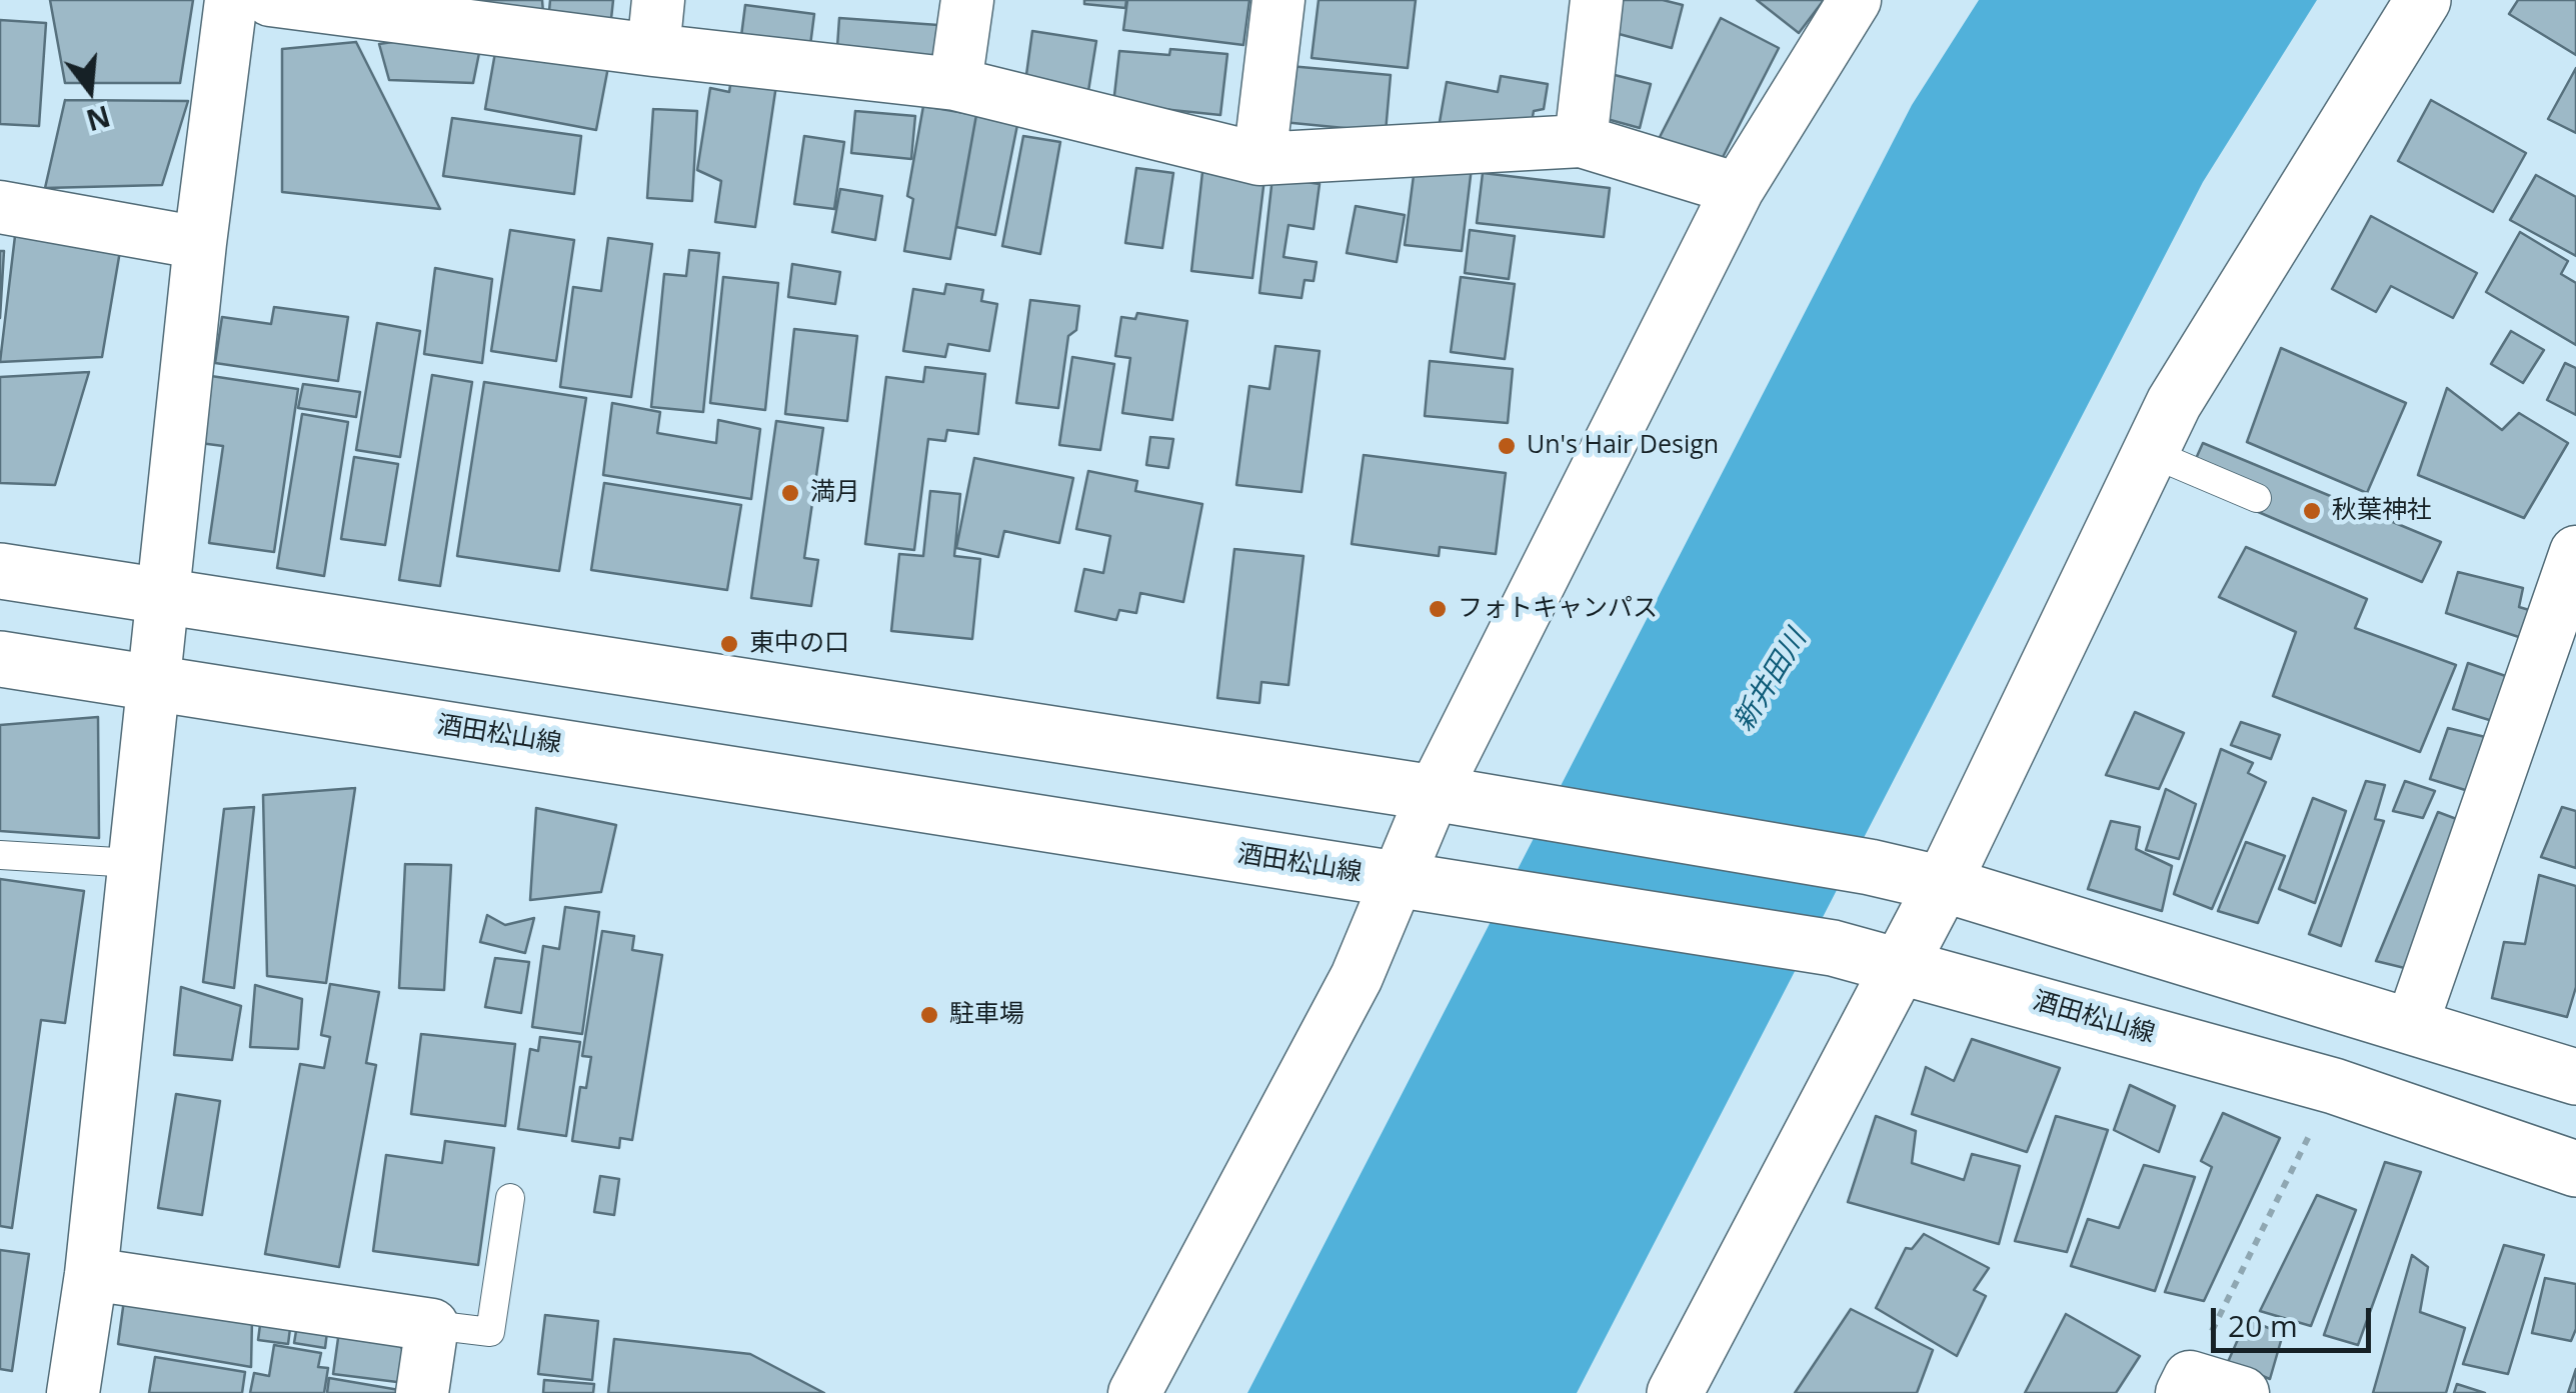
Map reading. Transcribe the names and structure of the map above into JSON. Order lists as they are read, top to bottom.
{
  "streets": {
    "main road": ["酒田松山線"]
  },
  "water": ["新井田川"],
  "places": [
    "Un's Hair Design",
    "満月",
    "秋葉神社",
    "フォトキャンパス",
    "東中の口",
    "駐車場"
  ],
  "scale_bar": "20 m",
  "north": "bottom"
}
